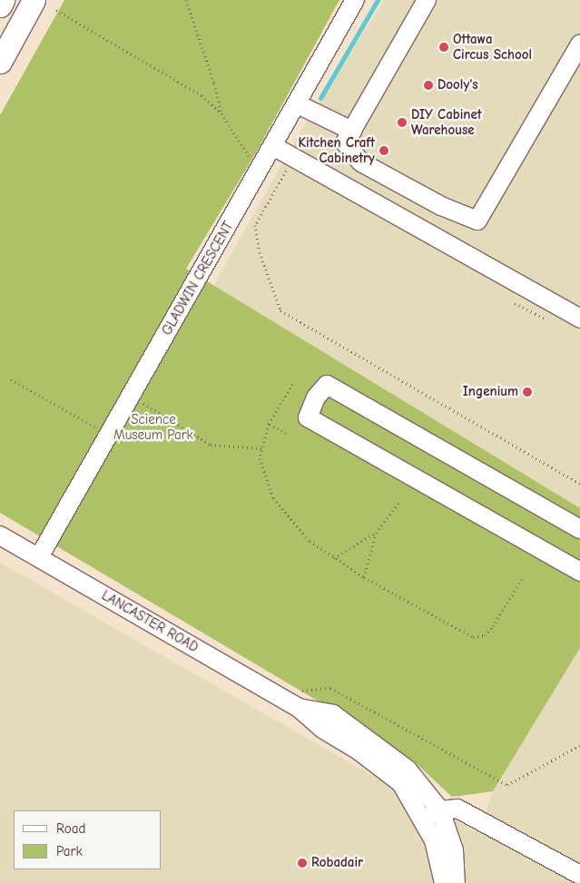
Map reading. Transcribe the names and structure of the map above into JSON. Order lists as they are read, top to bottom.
{
  "streets": {
    "street": ["GLADWIN CRESCENT", "LANCASTER ROAD"]
  },
  "crossings": [
    ["GLADWIN CRESCENT", "LANCASTER ROAD"]
  ],
  "parks": ["Science Museum Park"],
  "places": [
    "Ottawa Circus School",
    "Dooly's",
    "DIY Cabinet Warehouse",
    "Kitchen Craft Cabinetry",
    "Ingenium",
    "Robadair"
  ],
  "legend": ["Road", "Park"]
}
